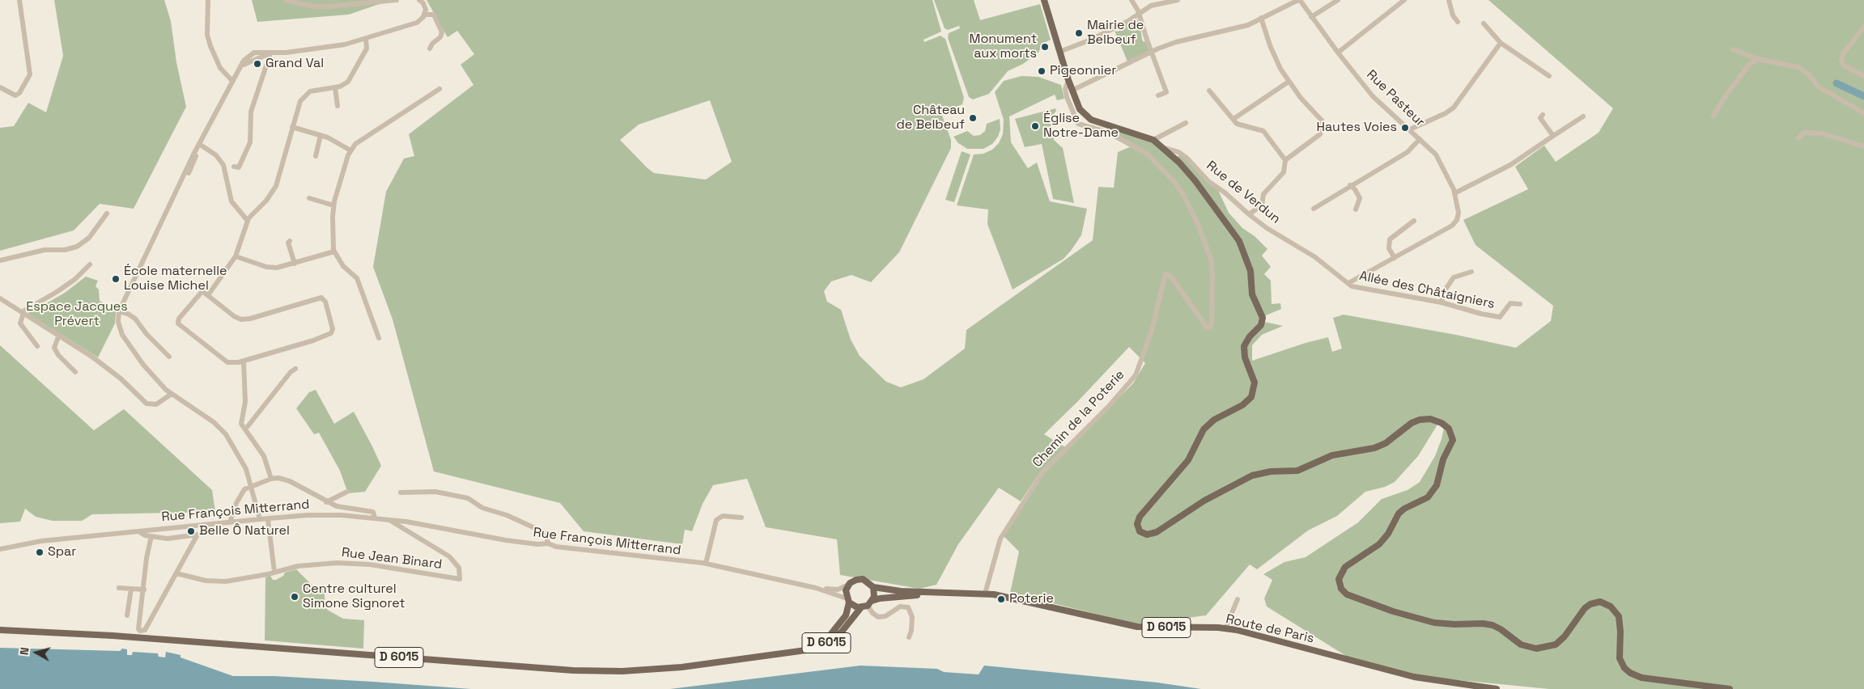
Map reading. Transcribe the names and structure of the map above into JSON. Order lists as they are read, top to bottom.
{
  "streets": {
    "main road": ["D 6015", "Route de Paris"],
    "street": [
      "Rue Pasteur",
      "Rue de Verdun",
      "Allée des Châtaigniers",
      "Chemin de la Poterie",
      "Rue François Mitterrand",
      "Rue Jean Binard"
    ]
  },
  "crossings": [
    ["Rue de Verdun", "Allée des Châtaigniers"],
    ["Chemin de la Poterie", "Route de Paris"],
    ["Rue François Mitterrand", "Rue Jean Binard"],
    ["D 6015", "Route de Paris"]
  ],
  "parks": ["Espace Jacques Prévert"],
  "places": [
    "Mairie de Belbeuf",
    "Monument aux morts",
    "Grand Val",
    "Pigeonnier",
    "Château de Belbeuf",
    "Église Notre-Dame",
    "Hautes Voies",
    "École maternelle Louise Michel",
    "Belle Ô Naturel",
    "Spar",
    "Centre culturel Simone Signoret",
    "Poterie"
  ],
  "north": "left"
}
